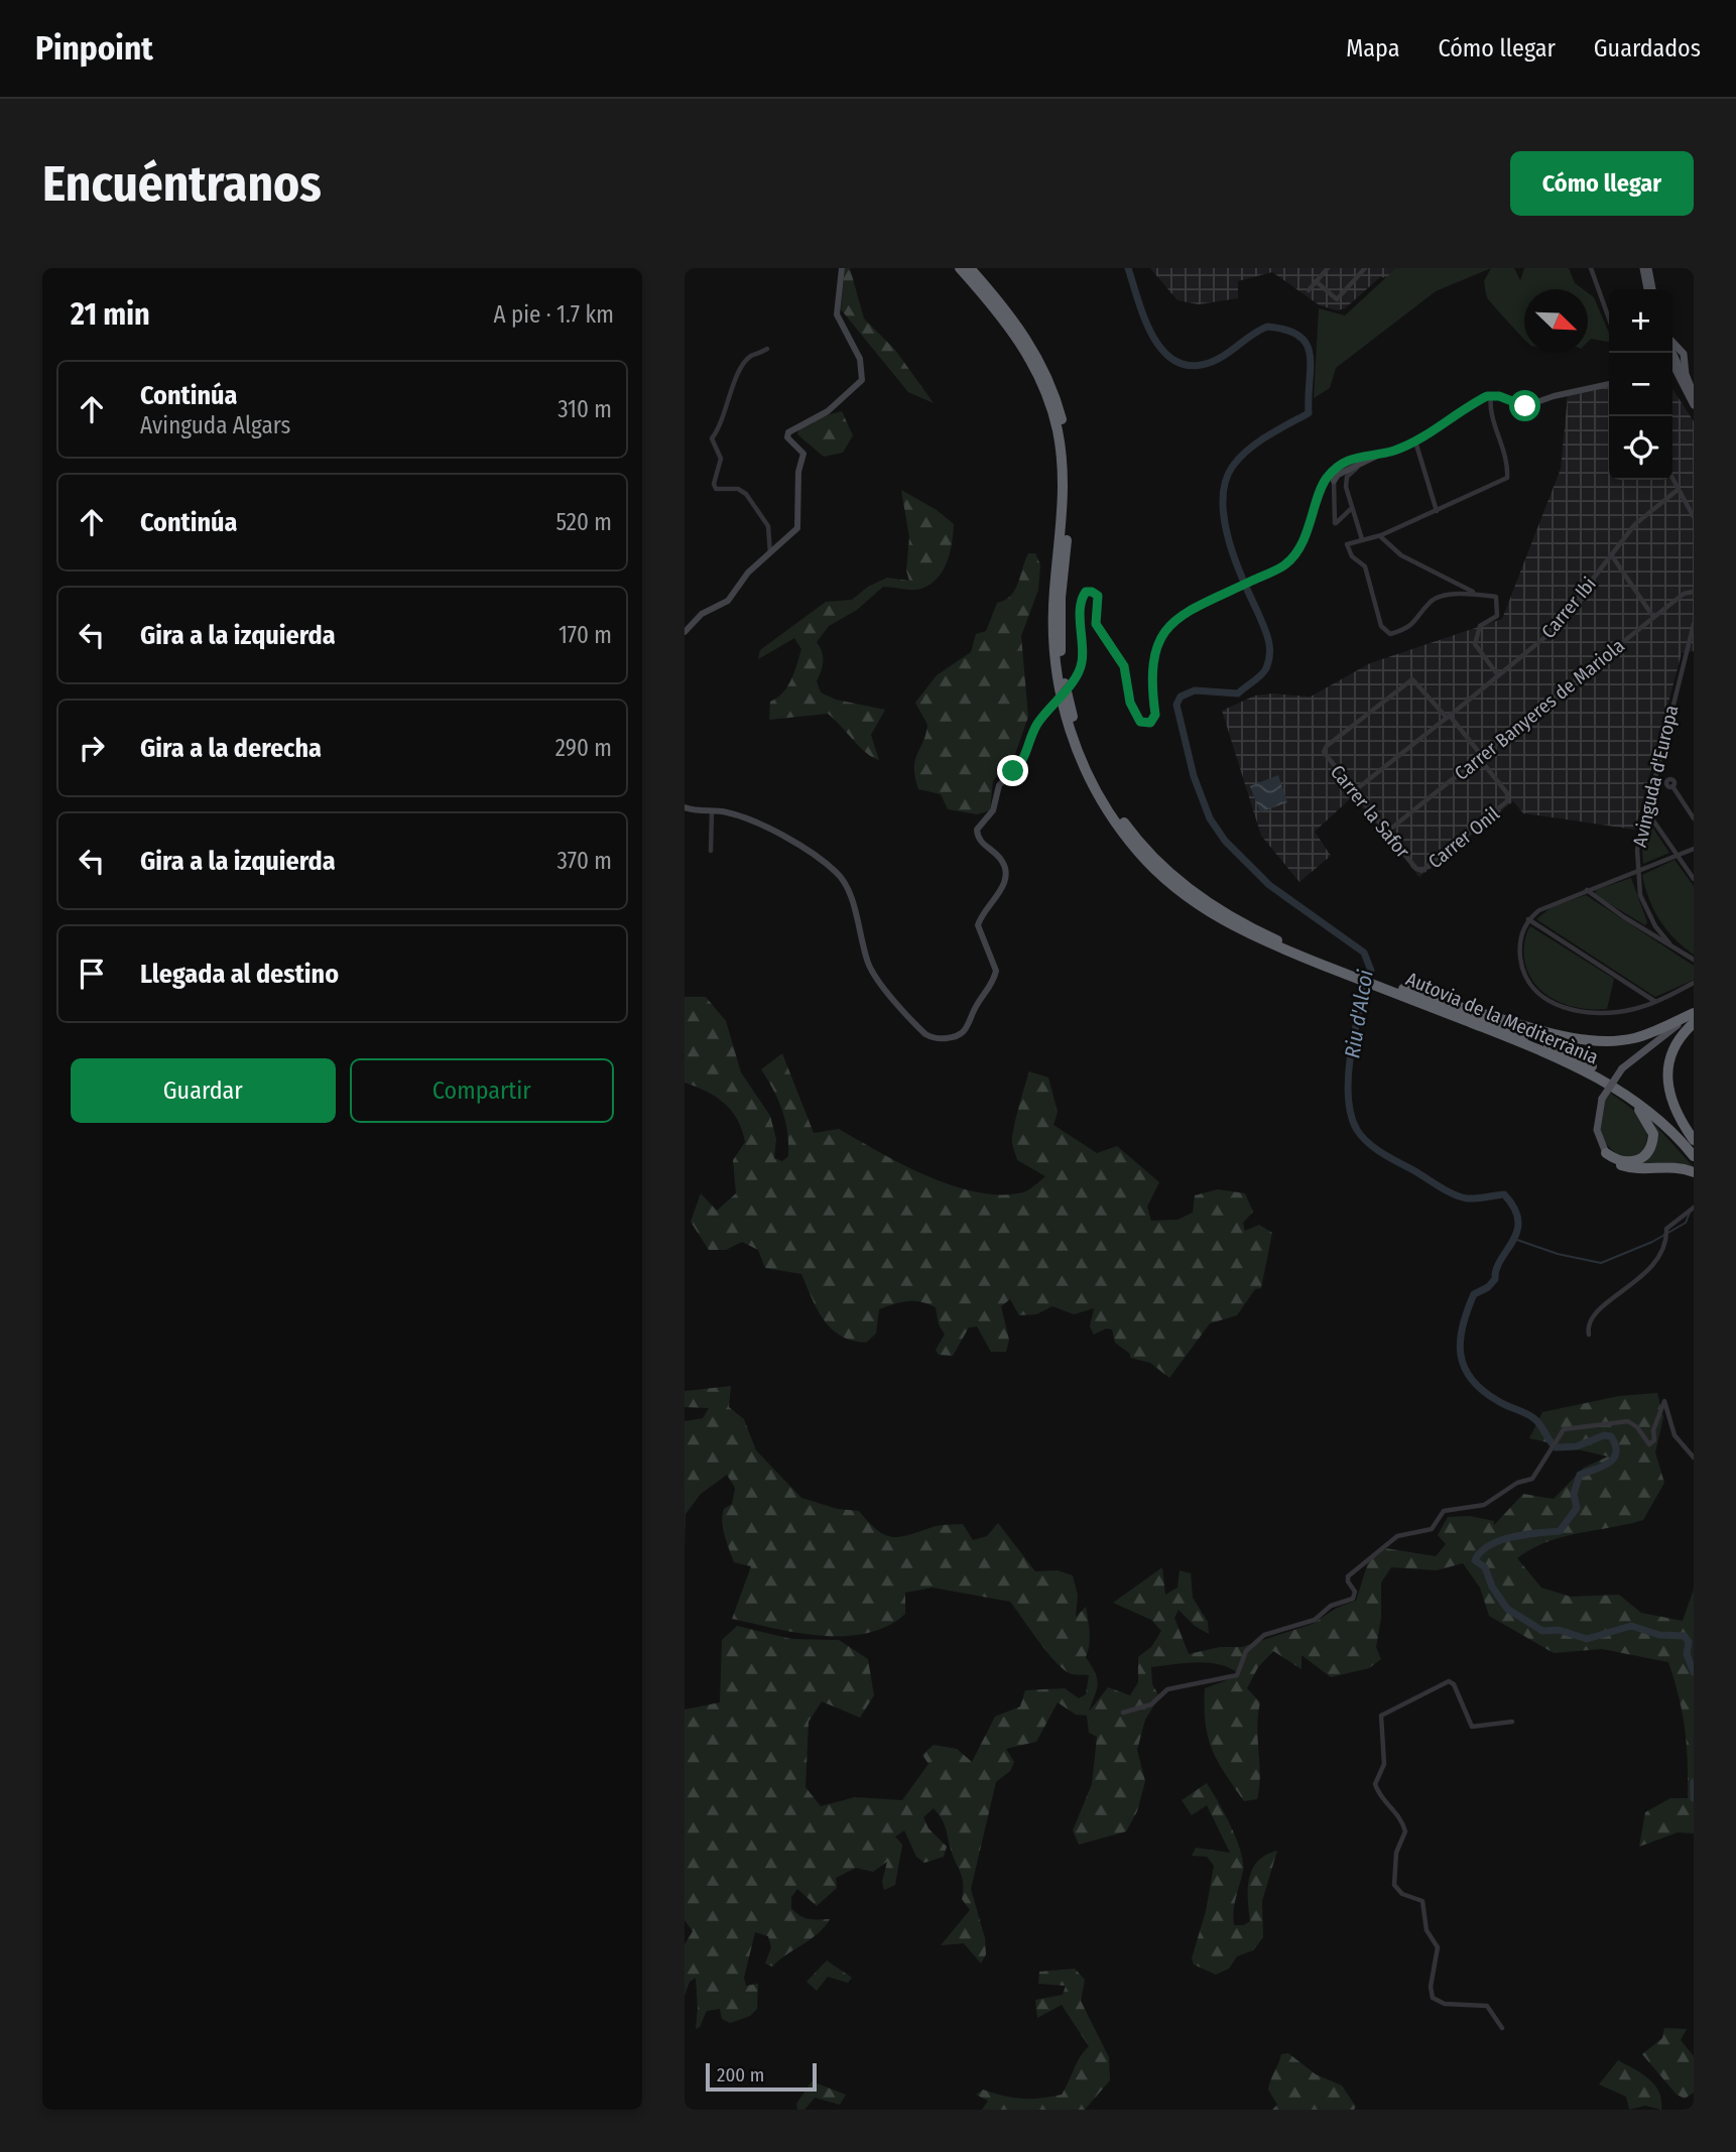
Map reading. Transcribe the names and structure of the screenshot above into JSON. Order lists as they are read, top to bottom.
{
  "streets": {
    "highway": ["Autovia de la Mediterrània"],
    "street": [
      "Carrer Ibi",
      "Carrer Banyeres de Mariola",
      "Avinguda d'Europa",
      "Carrer la Safor",
      "Carrer Onil"
    ]
  },
  "crossings": [
    ["Carrer Ibi", "Carrer la Safor"],
    ["Carrer Banyeres de Mariola", "Carrer la Safor"],
    ["Carrer Banyeres de Mariola", "Carrer Onil"],
    ["Carrer la Safor", "Carrer Onil"]
  ],
  "water": ["Riu d'Alcoi"],
  "scale_bar": "200 m",
  "north": "bottom right",
  "page": {
    "header": "Pinpoint",
    "nav": ["Mapa", "Cómo llegar", "Guardados"],
    "buttons": [
      "Cómo llegar",
      ["Guardar", "Compartir"]
    ],
    "title": "Encuéntranos",
    "heading": ["21 min", "A pie · 1.7 km"],
    "map_buttons": ["+", "−"],
    "list": [
      ["Continúa", "Avinguda Algars", "310 m"],
      ["Continúa", "520 m"],
      ["Gira a la izquierda", "170 m"],
      ["Gira a la derecha", "290 m"],
      ["Gira a la izquierda", "370 m"],
      "Llegada al destino"
    ],
    "scale": "200 m"
  }
}
